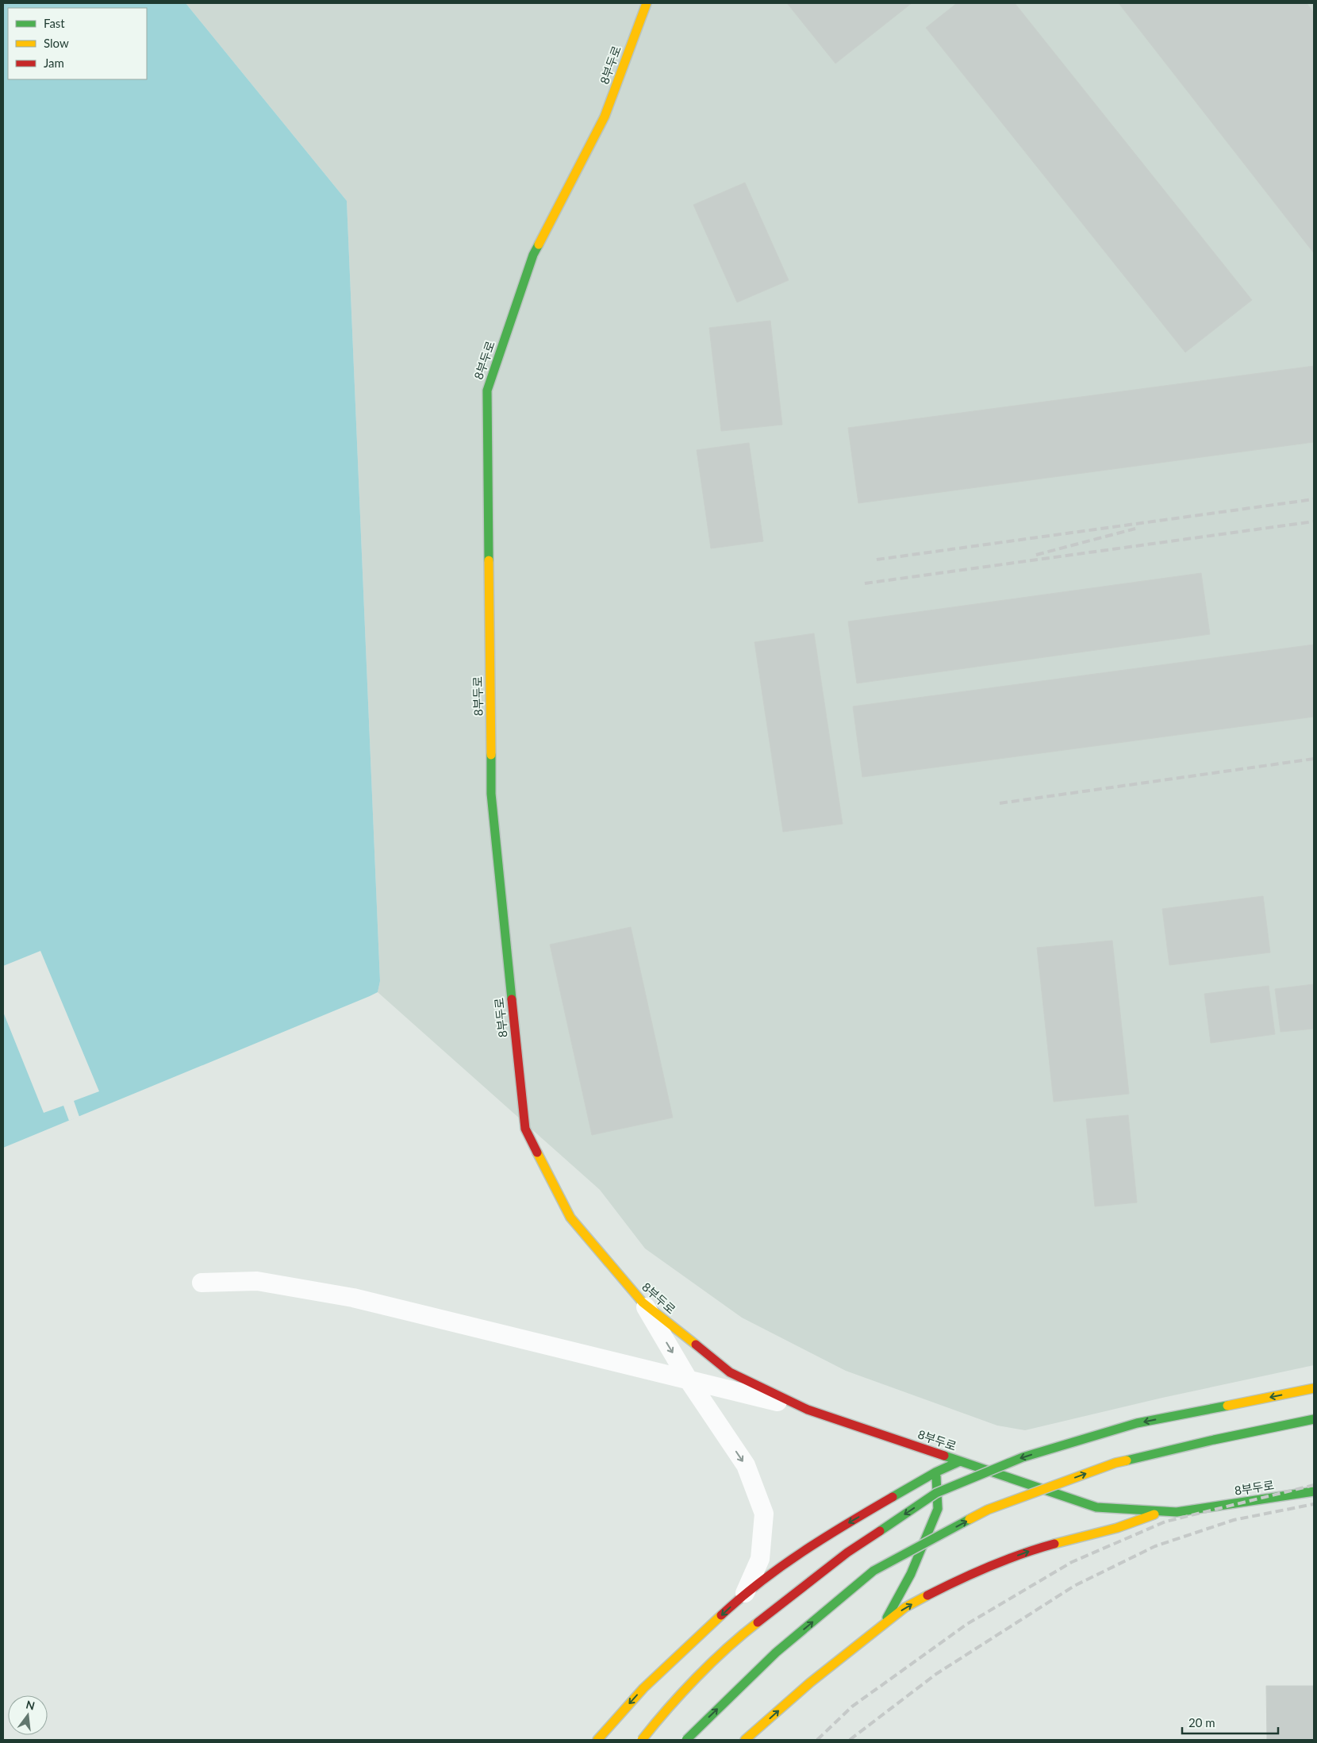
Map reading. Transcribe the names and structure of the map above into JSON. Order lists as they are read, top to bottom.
{
  "streets": {
    "main road": ["8부두로"]
  },
  "legend": ["Fast", "Slow", "Jam"],
  "scale_bar": "20 m",
  "north": "top"
}
